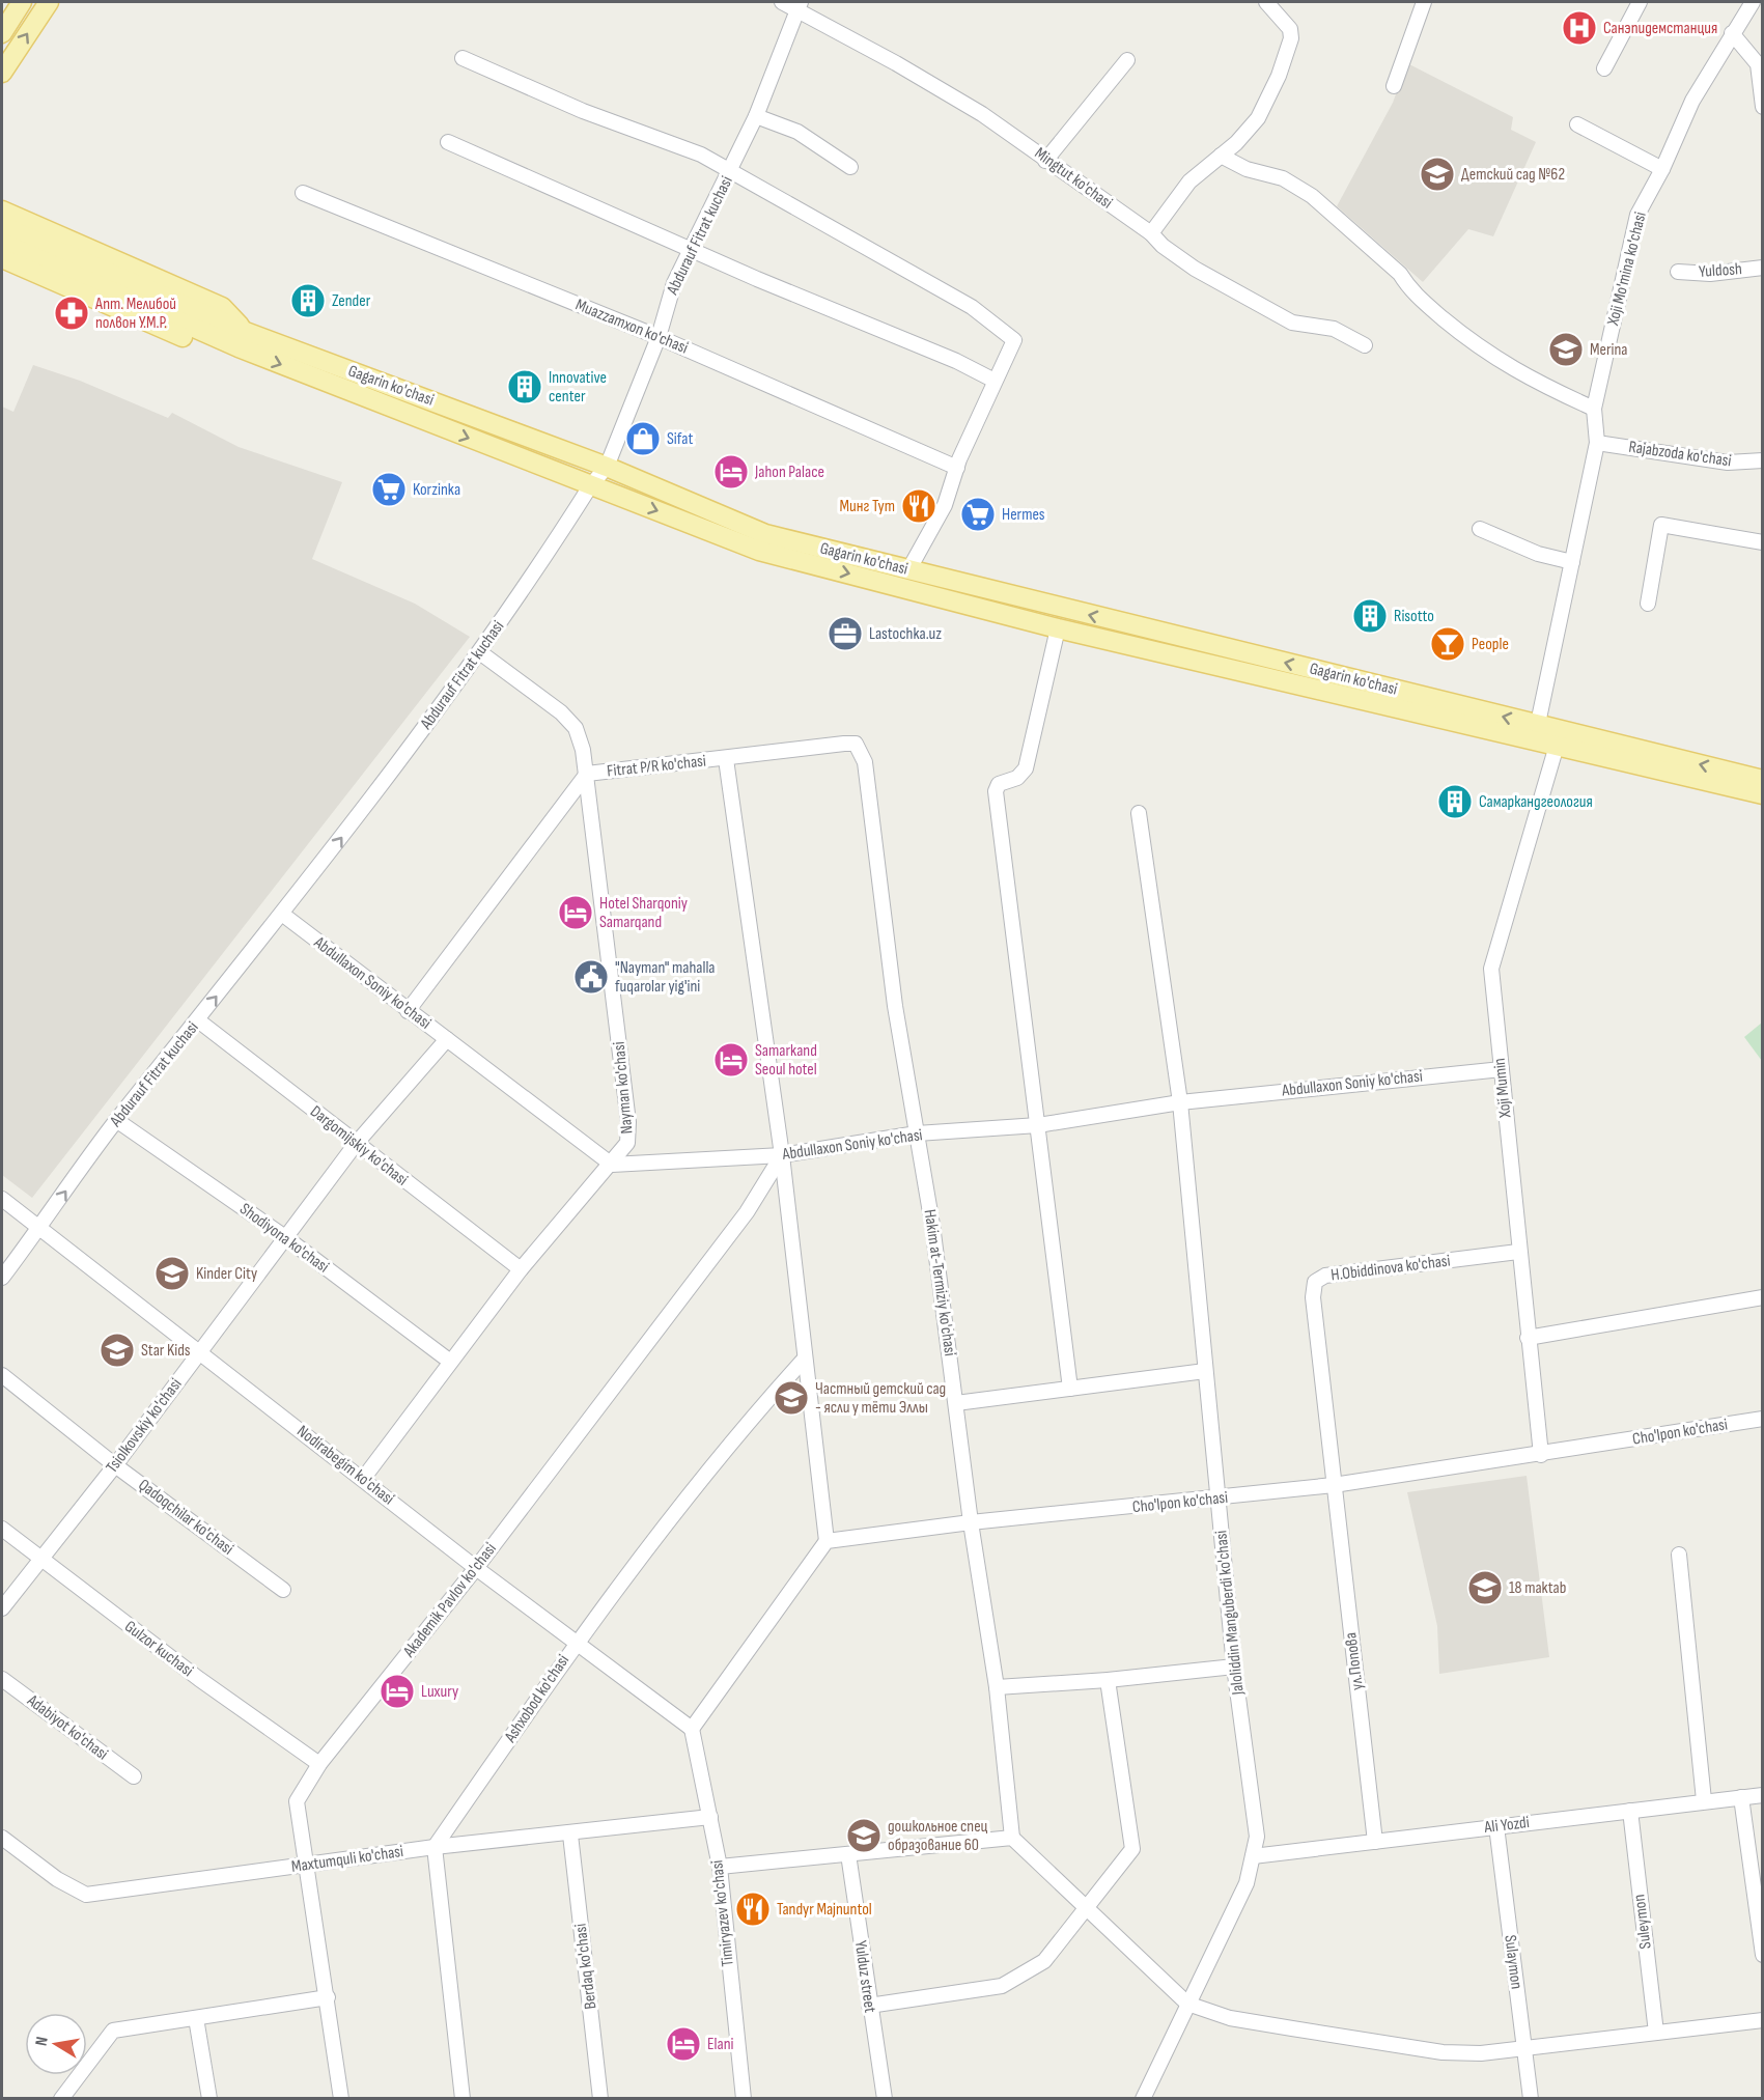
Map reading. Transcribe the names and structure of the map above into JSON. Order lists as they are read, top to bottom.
{
  "streets": {
    "main road": ["Gagarin ko'chasi"],
    "street": [
      "Mingtut ko'chasi",
      "Abdurauf Fitrat kuchasi",
      "Xoji Mo'mina ko'chasi",
      "Yuldosh",
      "Muazzamxon ko'chasi",
      "Rajabzoda ko'chasi",
      "Fitrat P/R ko'chasi",
      "Abdullaxon Soniy ko'chasi",
      "Nayman ko'chasi",
      "Xoji Mumin",
      "Dargomijskiy ko'chasi",
      "Shodiyona ko'chasi",
      "H.Obiddinova ko'chasi",
      "Hakim at-Termiziy ko'chasi",
      "Tsiolkovskiy ko'chasi",
      "Cho'lpon ko'chasi",
      "Nodirabegim ko'chasi",
      "Qadoqchilar ko'chasi",
      "Akademik Pavlov ko'chasi",
      "Jaloliddin Manguberdi ko'chasi",
      "Gulzor kuchasi",
      "ул.Попова",
      "Ashxobod ko'chasi",
      "Adabiyot ko'chasi",
      "Ali Yozdi",
      "Maxtumquli ko'chasi",
      "Timiryazev ko'chasi",
      "Suleymon",
      "Sulaymon",
      "Berdaq ko'chasi",
      "Yulduz street"
    ]
  },
  "crossings": [
    ["Mingtut ko'chasi", "Abdurauf Fitrat kuchasi"],
    ["Abdurauf Fitrat kuchasi", "Muazzamxon ko'chasi"],
    ["Abdurauf Fitrat kuchasi", "Gagarin ko'chasi"],
    ["Abdurauf Fitrat kuchasi", "Abdullaxon Soniy ko'chasi"],
    ["Abdurauf Fitrat kuchasi", "Nayman ko'chasi"],
    ["Abdurauf Fitrat kuchasi", "Dargomijskiy ko'chasi"],
    ["Abdurauf Fitrat kuchasi", "Shodiyona ko'chasi"],
    ["Abdurauf Fitrat kuchasi", "Nodirabegim ko'chasi"],
    ["Xoji Mo'mina ko'chasi", "Gagarin ko'chasi"],
    ["Xoji Mo'mina ko'chasi", "Rajabzoda ko'chasi"],
    ["Gagarin ko'chasi", "Xoji Mumin"],
    ["Fitrat P/R ko'chasi", "Nayman ko'chasi"],
    ["Fitrat P/R ko'chasi", "Hakim at-Termiziy ko'chasi"],
    ["Abdullaxon Soniy ko'chasi", "Nayman ko'chasi"],
    ["Abdullaxon Soniy ko'chasi", "Xoji Mumin"],
    ["Abdullaxon Soniy ko'chasi", "Hakim at-Termiziy ko'chasi"],
    ["Abdullaxon Soniy ko'chasi", "Tsiolkovskiy ko'chasi"],
    ["Abdullaxon Soniy ko'chasi", "Akademik Pavlov ko'chasi"],
    ["Abdullaxon Soniy ko'chasi", "Jaloliddin Manguberdi ko'chasi"],
    ["Nayman ko'chasi", "Dargomijskiy ko'chasi"],
    ["Nayman ko'chasi", "Shodiyona ko'chasi"],
    ["Nayman ko'chasi", "Nodirabegim ko'chasi"],
    ["Xoji Mumin", "H.Obiddinova ko'chasi"],
    ["Xoji Mumin", "Cho'lpon ko'chasi"],
    ["Dargomijskiy ko'chasi", "Tsiolkovskiy ko'chasi"],
    ["Shodiyona ko'chasi", "Tsiolkovskiy ko'chasi"],
    ["H.Obiddinova ko'chasi", "Cho'lpon ko'chasi"],
    ["H.Obiddinova ko'chasi", "ул.Попова"],
    ["Hakim at-Termiziy ko'chasi", "Cho'lpon ko'chasi"],
    ["Tsiolkovskiy ko'chasi", "Nodirabegim ko'chasi"],
    ["Tsiolkovskiy ko'chasi", "Qadoqchilar ko'chasi"],
    ["Tsiolkovskiy ko'chasi", "Gulzor kuchasi"],
    ["Cho'lpon ko'chasi", "Jaloliddin Manguberdi ko'chasi"],
    ["Cho'lpon ko'chasi", "ул.Попова"],
    ["Nodirabegim ko'chasi", "Akademik Pavlov ko'chasi"],
    ["Nodirabegim ko'chasi", "Ashxobod ko'chasi"],
    ["Nodirabegim ko'chasi", "Timiryazev ko'chasi"],
    ["Akademik Pavlov ko'chasi", "Gulzor kuchasi"],
    ["Akademik Pavlov ko'chasi", "Maxtumquli ko'chasi"],
    ["Jaloliddin Manguberdi ko'chasi", "Ali Yozdi"],
    ["ул.Попова", "Ali Yozdi"],
    ["Ashxobod ko'chasi", "Maxtumquli ko'chasi"],
    ["Ali Yozdi", "Suleymon"],
    ["Ali Yozdi", "Sulaymon"],
    ["Maxtumquli ko'chasi", "Timiryazev ko'chasi"],
    ["Maxtumquli ko'chasi", "Berdaq ko'chasi"]
  ],
  "one_way": ["Abdurauf Fitrat kuchasi"],
  "places": {
    "hospital": ["Санэпидемстанция"],
    "school or university": [
      "Детский сад №62",
      "Merina",
      "Kinder City",
      "Star Kids",
      "Частный детский сад - ясли у тёти Эллы",
      "18 maktab",
      "дошкольное спец образование 60"
    ],
    "building": [
      "Zender",
      "Innovative center",
      "Risotto",
      "Самаркандгеология"
    ],
    "pharmacy": ["Апт. Мелибой полвон У.М.Р."],
    "shop": ["Sifat"],
    "hotel": [
      "Jahon Palace",
      "Hotel Sharqoniy Samarqand",
      "Samarkand Seoul hotel",
      "Luxury",
      "Elani"
    ],
    "supermarket": ["Korzinka", "Hermes"],
    "restaurant": ["Минг Тут", "Tandyr Majnuntol"],
    "office": ["Lastochka.uz"],
    "bar": ["People"],
    "public building": ["\"Nayman\" mahalla fuqarolar yig'ini"]
  },
  "north": "left"
}
